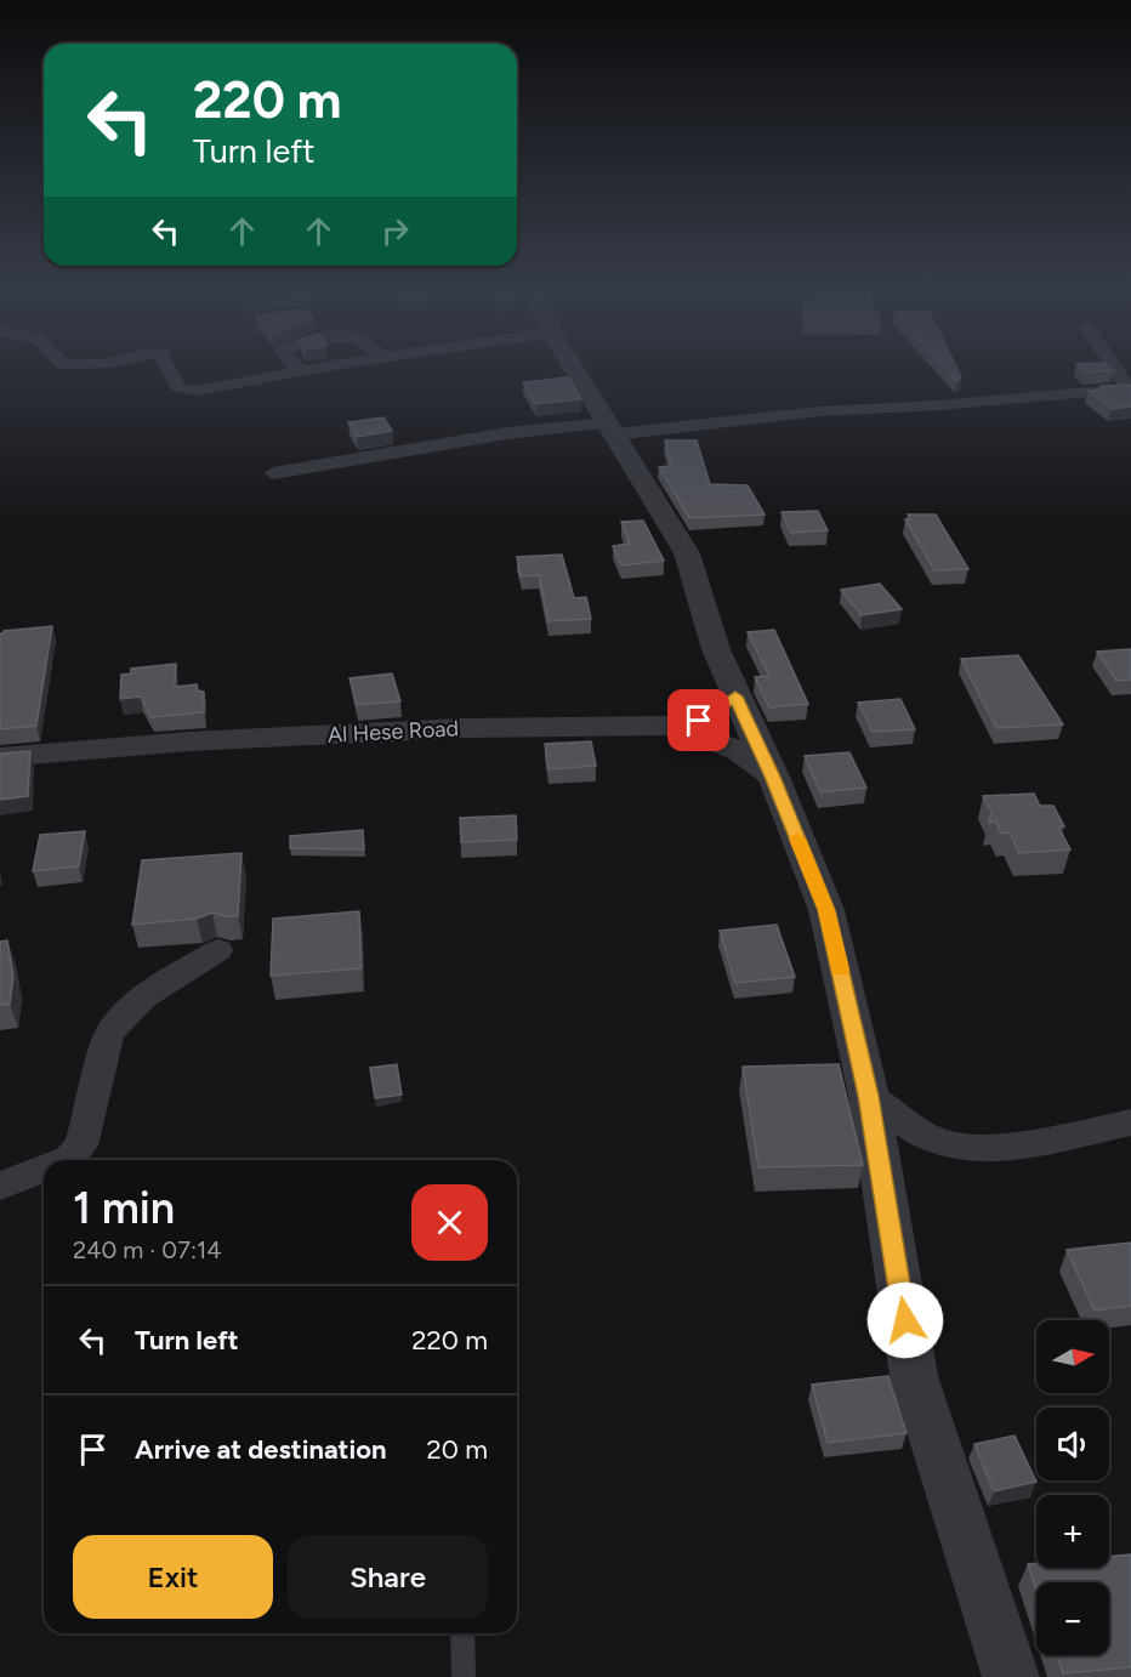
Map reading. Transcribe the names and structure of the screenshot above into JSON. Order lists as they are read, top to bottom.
{
  "streets": {
    "street": ["Al Hese Road"]
  },
  "north": "right",
  "page": {
    "turn": ["220 m", "Turn left"],
    "heading": ["1 min", "240 m · 07:14"],
    "list": [
      {
        "name": "Turn left",
        "value": "220 m"
      },
      {
        "name": "Arrive at destination",
        "value": "20 m"
      }
    ],
    "map_buttons": ["+", "−"],
    "buttons": ["Exit", "Share"]
  }
}
